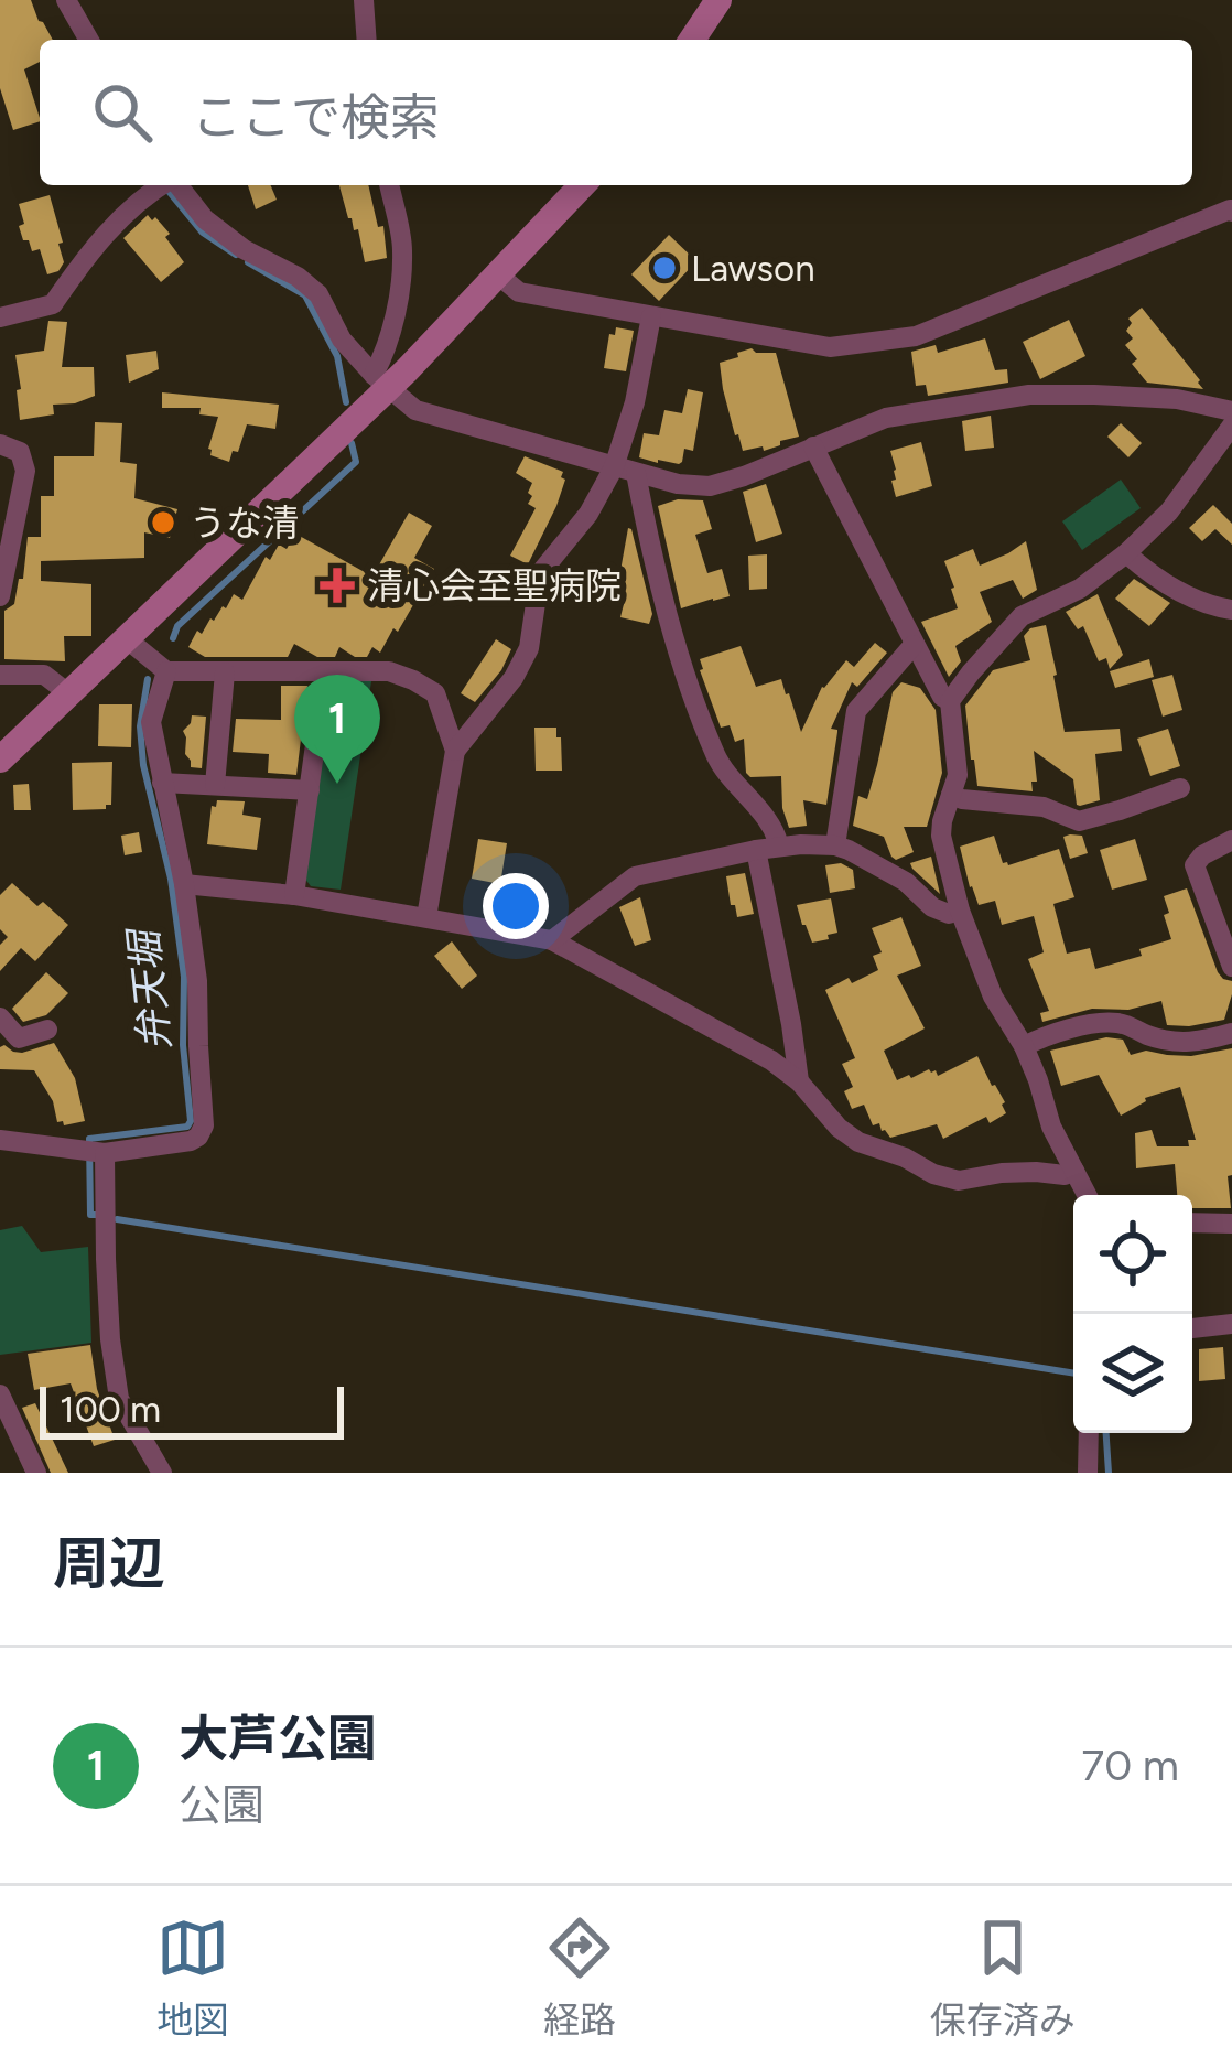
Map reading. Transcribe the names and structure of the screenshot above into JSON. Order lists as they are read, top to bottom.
{
  "water": ["弁天堀"],
  "places": {
    "other": ["Lawson", "うな清"],
    "health": ["清心会至聖病院"]
  },
  "scale_bar": "100 m",
  "page": {
    "search": "ここで検索",
    "pins": "1",
    "scale": "100 m",
    "heading": "周辺",
    "list": [
      {
        "mark": "1",
        "name": "大芦公園",
        "note": "公園",
        "value": "70 m"
      }
    ],
    "nav": ["地図", "経路", "保存済み"]
  }
}
